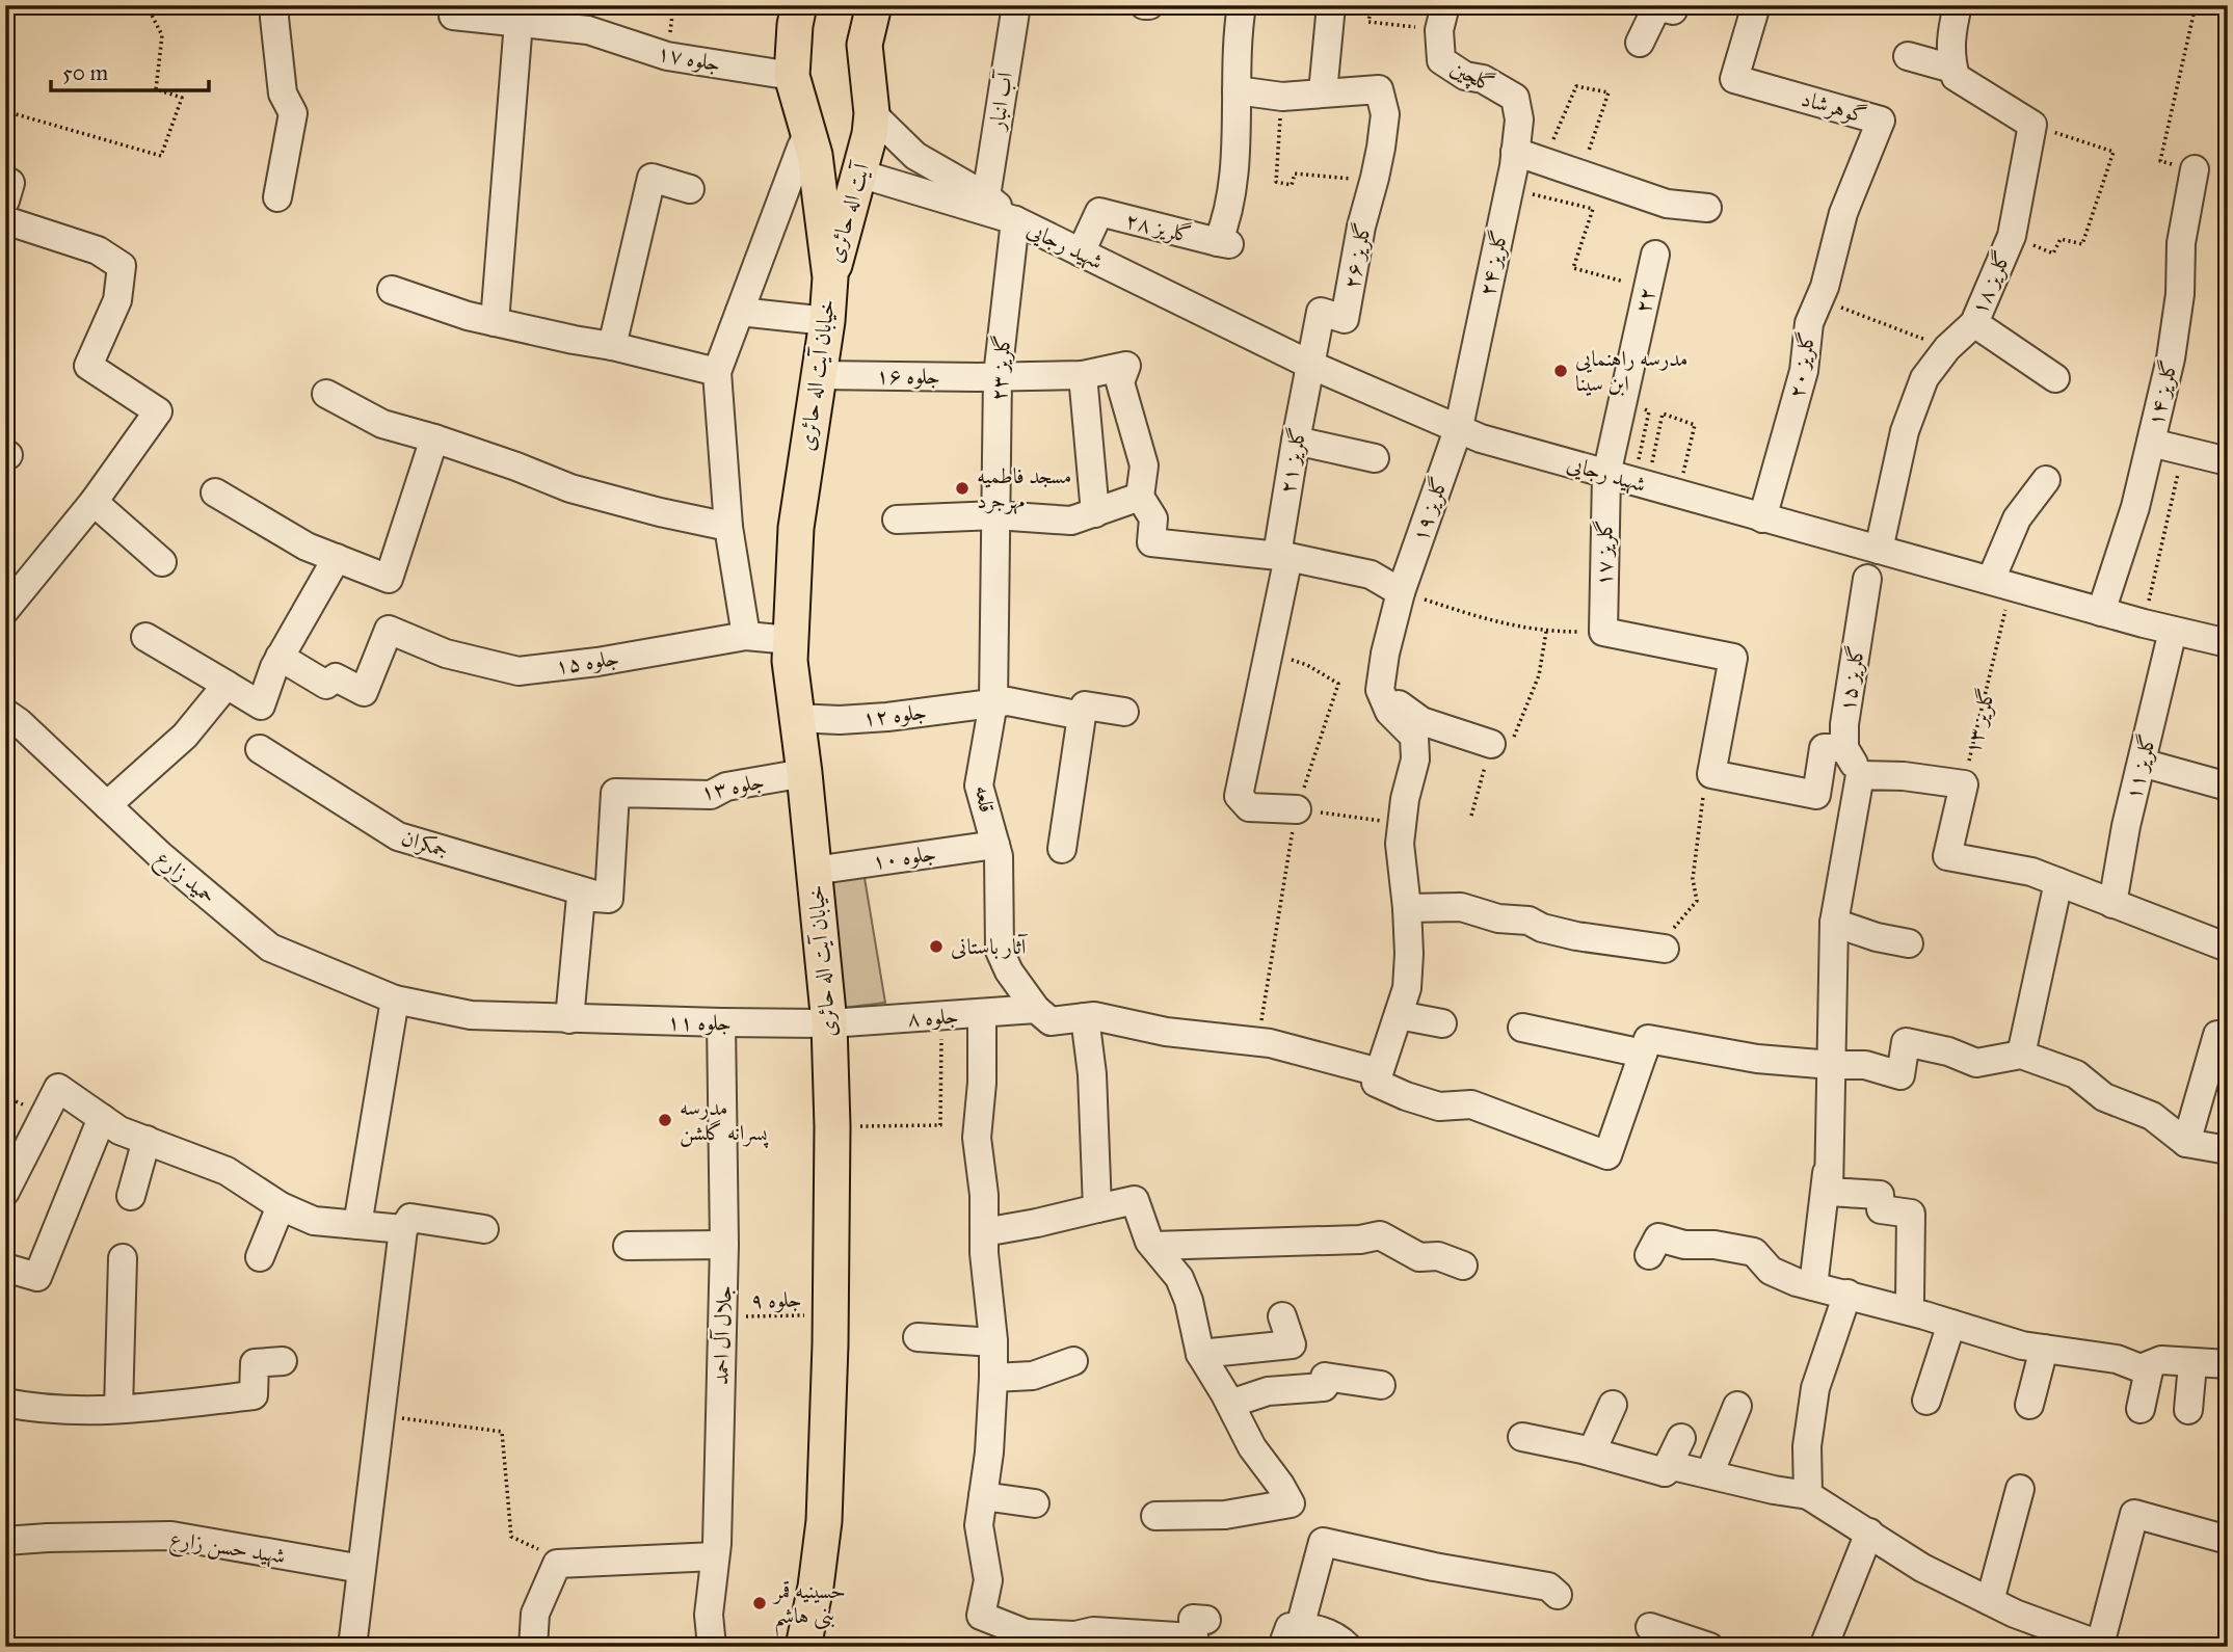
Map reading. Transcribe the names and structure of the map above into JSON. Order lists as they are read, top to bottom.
{
  "streets": {
    "main road": ["آیت اله حائری", "خیابان آیت اله حائری"],
    "street": [
      "جلوه ۱۷",
      "گلچین",
      "آب انبار",
      "گوهرشاد",
      "گلریز ۲۸",
      "شهید رجایی",
      "گلریز ۲۶",
      "گلریز ۲۴",
      "گلریز ۱۸",
      "۲۲",
      "گلریز ۲۰",
      "گلریز ۲۳",
      "جلوه ۱۶",
      "گلریز ۱۴",
      "گلریز ۲۱",
      "گلریز ۱۹",
      "گلریز ۱۷",
      "جلوه ۱۵",
      "گلریز ۱۵",
      "جلوه ۱۲",
      "گلریز ۱۳",
      "گلریز ۱۱",
      "جلوه ۱۳",
      "قلعه",
      "جمکران",
      "جلوه ۱۰",
      "حمید زارع",
      "جلوه ۸",
      "جلوه ۱۱",
      "جلال آل احمد",
      "شهید حسن زارع"
    ],
    "path": ["جلوه ۹"]
  },
  "crossings": [
    ["جلوه ۱۷", "آیت اله حائری"],
    ["گلچین", "گلریز ۲۴"],
    ["گوهرشاد", "گلریز ۲۰"],
    ["آیت اله حائری", "خیابان آیت اله حائری"],
    ["گلریز ۲۸", "شهید رجایی"],
    ["شهید رجایی", "گلریز ۲۶"],
    ["شهید رجایی", "گلریز ۲۴"],
    ["شهید رجایی", "گلریز ۱۸"],
    ["شهید رجایی", "۲۲"],
    ["شهید رجایی", "گلریز ۲۰"],
    ["شهید رجایی", "گلریز ۲۳"],
    ["شهید رجایی", "گلریز ۱۴"],
    ["شهید رجایی", "گلریز ۲۱"],
    ["شهید رجایی", "گلریز ۱۹"],
    ["شهید رجایی", "گلریز ۱۷"],
    ["شهید رجایی", "گلریز ۱۳"],
    ["شهید رجایی", "گلریز ۱۱"],
    ["گلریز ۲۶", "گلریز ۲۱"],
    ["گلریز ۲۴", "گلریز ۱۹"],
    ["۲۲", "گلریز ۱۷"],
    ["گلریز ۲۳", "جلوه ۱۶"],
    ["گلریز ۲۳", "قلعه"],
    ["خیابان آیت اله حائری", "جلوه ۱۶"],
    ["خیابان آیت اله حائری", "جلوه ۱۵"],
    ["خیابان آیت اله حائری", "جلوه ۱۲"],
    ["خیابان آیت اله حائری", "جلوه ۱۳"],
    ["خیابان آیت اله حائری", "جلوه ۱۰"],
    ["خیابان آیت اله حائری", "جلوه ۸"],
    ["خیابان آیت اله حائری", "جلوه ۱۱"],
    ["خیابان آیت اله حائری", "جلوه ۹"],
    ["جلوه ۱۲", "قلعه"],
    ["جلوه ۱۳", "جمکران"],
    ["قلعه", "جلوه ۱۰"],
    ["قلعه", "جلوه ۸"],
    ["حمید زارع", "جلوه ۱۱"],
    ["جلوه ۸", "جلوه ۱۱"],
    ["جلوه ۱۱", "جلال آل احمد"],
    ["جلوه ۹", "جلال آل احمد"]
  ],
  "places": [
    "مدرسه راهنمایی ابن سینا",
    "مسجد فاطمیه مهرجرد",
    "آثار باستانی",
    "مدرسه پسرانه گلشن",
    "حسینیه قمر بنی هاشم"
  ],
  "scale_bar": "50 m"
}
